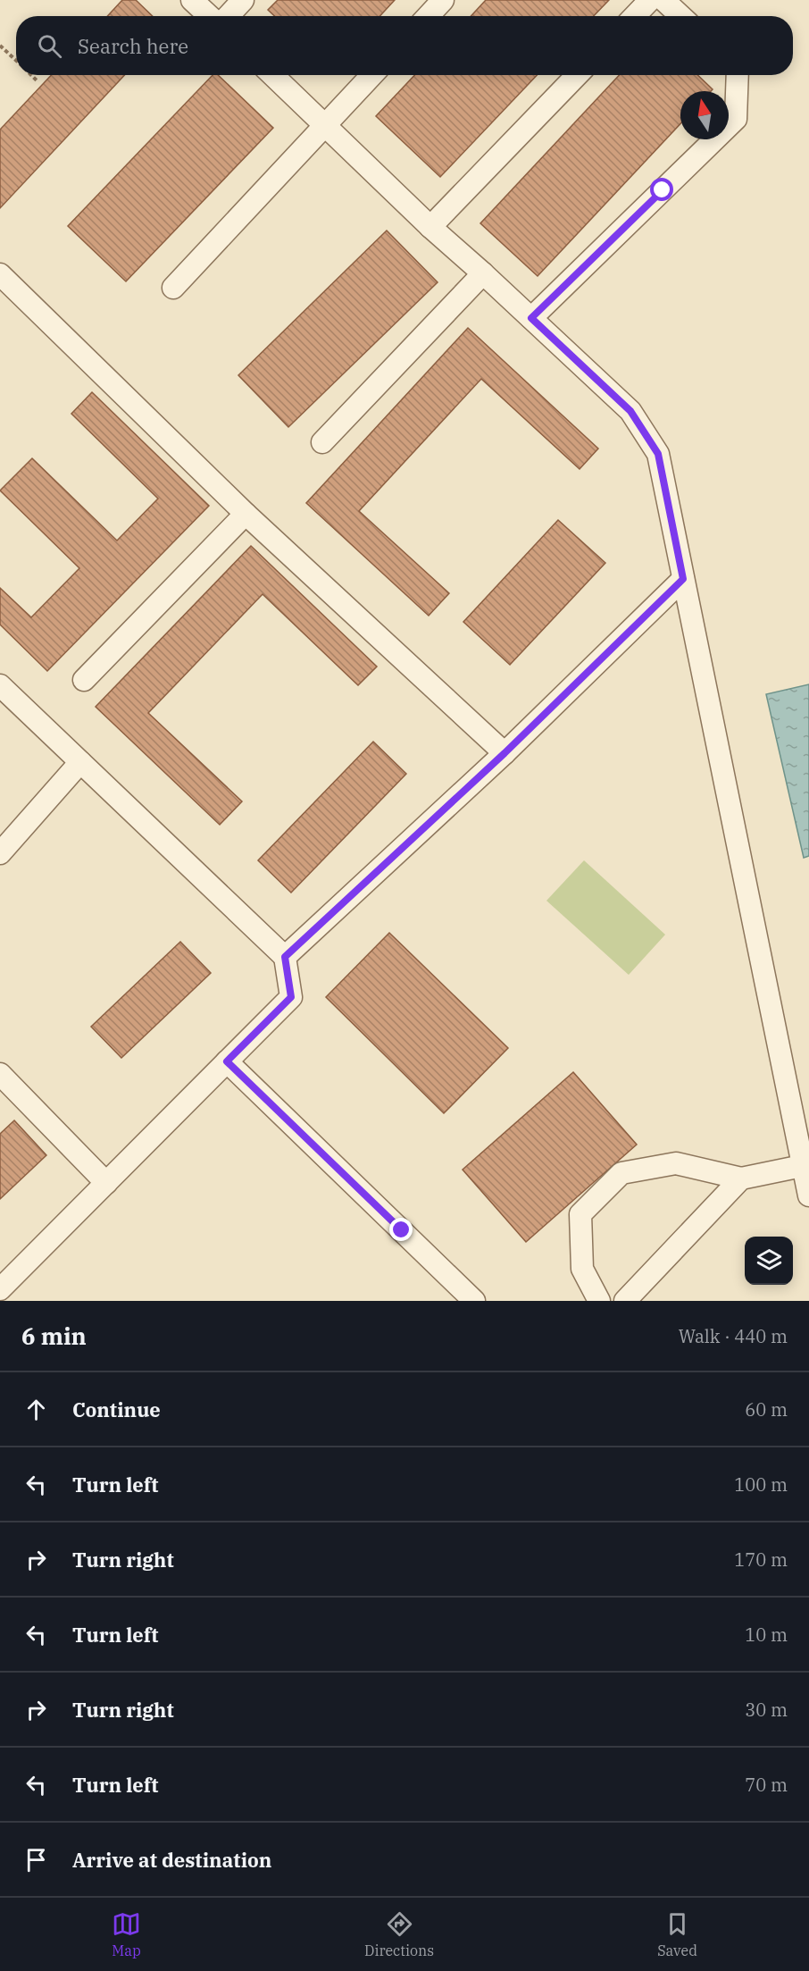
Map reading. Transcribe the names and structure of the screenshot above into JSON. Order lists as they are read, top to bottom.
{
  "north": "top",
  "page": {
    "search": "Search here",
    "heading": ["6 min", "Walk · 440 m"],
    "list": [
      ["Continue", "60 m"],
      ["Turn left", "100 m"],
      ["Turn right", "170 m"],
      ["Turn left", "10 m"],
      ["Turn right", "30 m"],
      ["Turn left", "70 m"],
      "Arrive at destination"
    ],
    "nav": ["Map", "Directions", "Saved"]
  }
}
